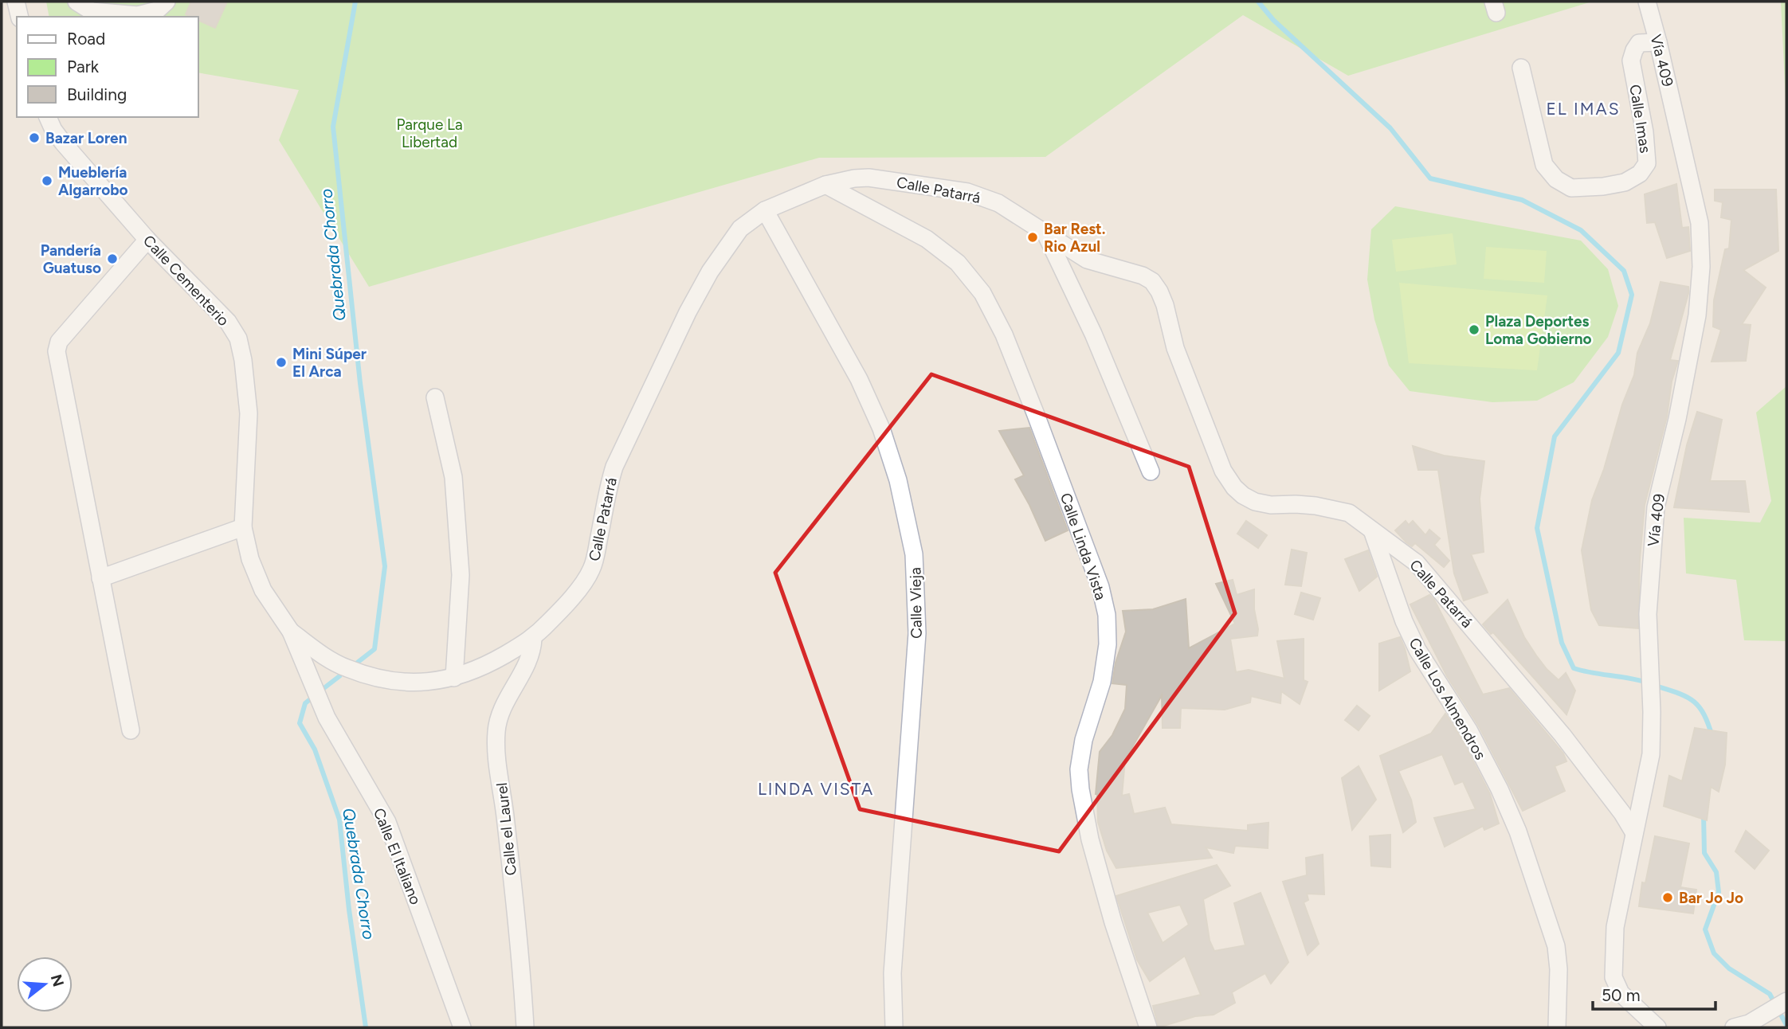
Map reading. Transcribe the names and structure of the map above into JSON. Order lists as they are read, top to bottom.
{
  "streets": {
    "street": [
      "Vía 409",
      "Calle Imas",
      "Calle Patarrá",
      "Calle Cementerio",
      "Calle Linda Vista",
      "Calle Vieja",
      "Calle Los Almendros",
      "Calle el Laurel",
      "Calle El Italiano"
    ]
  },
  "crossings": [
    ["Vía 409", "Calle Imas"],
    ["Vía 409", "Calle Patarrá"],
    ["Calle Patarrá", "Calle Cementerio"],
    ["Calle Patarrá", "Calle Linda Vista"],
    ["Calle Patarrá", "Calle Vieja"],
    ["Calle Patarrá", "Calle Los Almendros"],
    ["Calle Patarrá", "Calle el Laurel"],
    ["Calle Patarrá", "Calle El Italiano"],
    ["Calle Cementerio", "Calle El Italiano"]
  ],
  "districts": ["EL IMAS", "LINDA VISTA"],
  "water": ["Quebrada Chorro"],
  "parks": ["Parque La Libertad"],
  "places": [
    "Bazar Loren",
    "Mueblería Algarrobo",
    "Bar Rest. Rio Azul",
    "Pandería Guatuso",
    "Plaza Deportes Loma Gobierno",
    "Mini Súper El Arca",
    "Bar Jo Jo"
  ],
  "legend": ["Road", "Park", "Building"],
  "scale_bar": "50 m",
  "north": "right"
}
